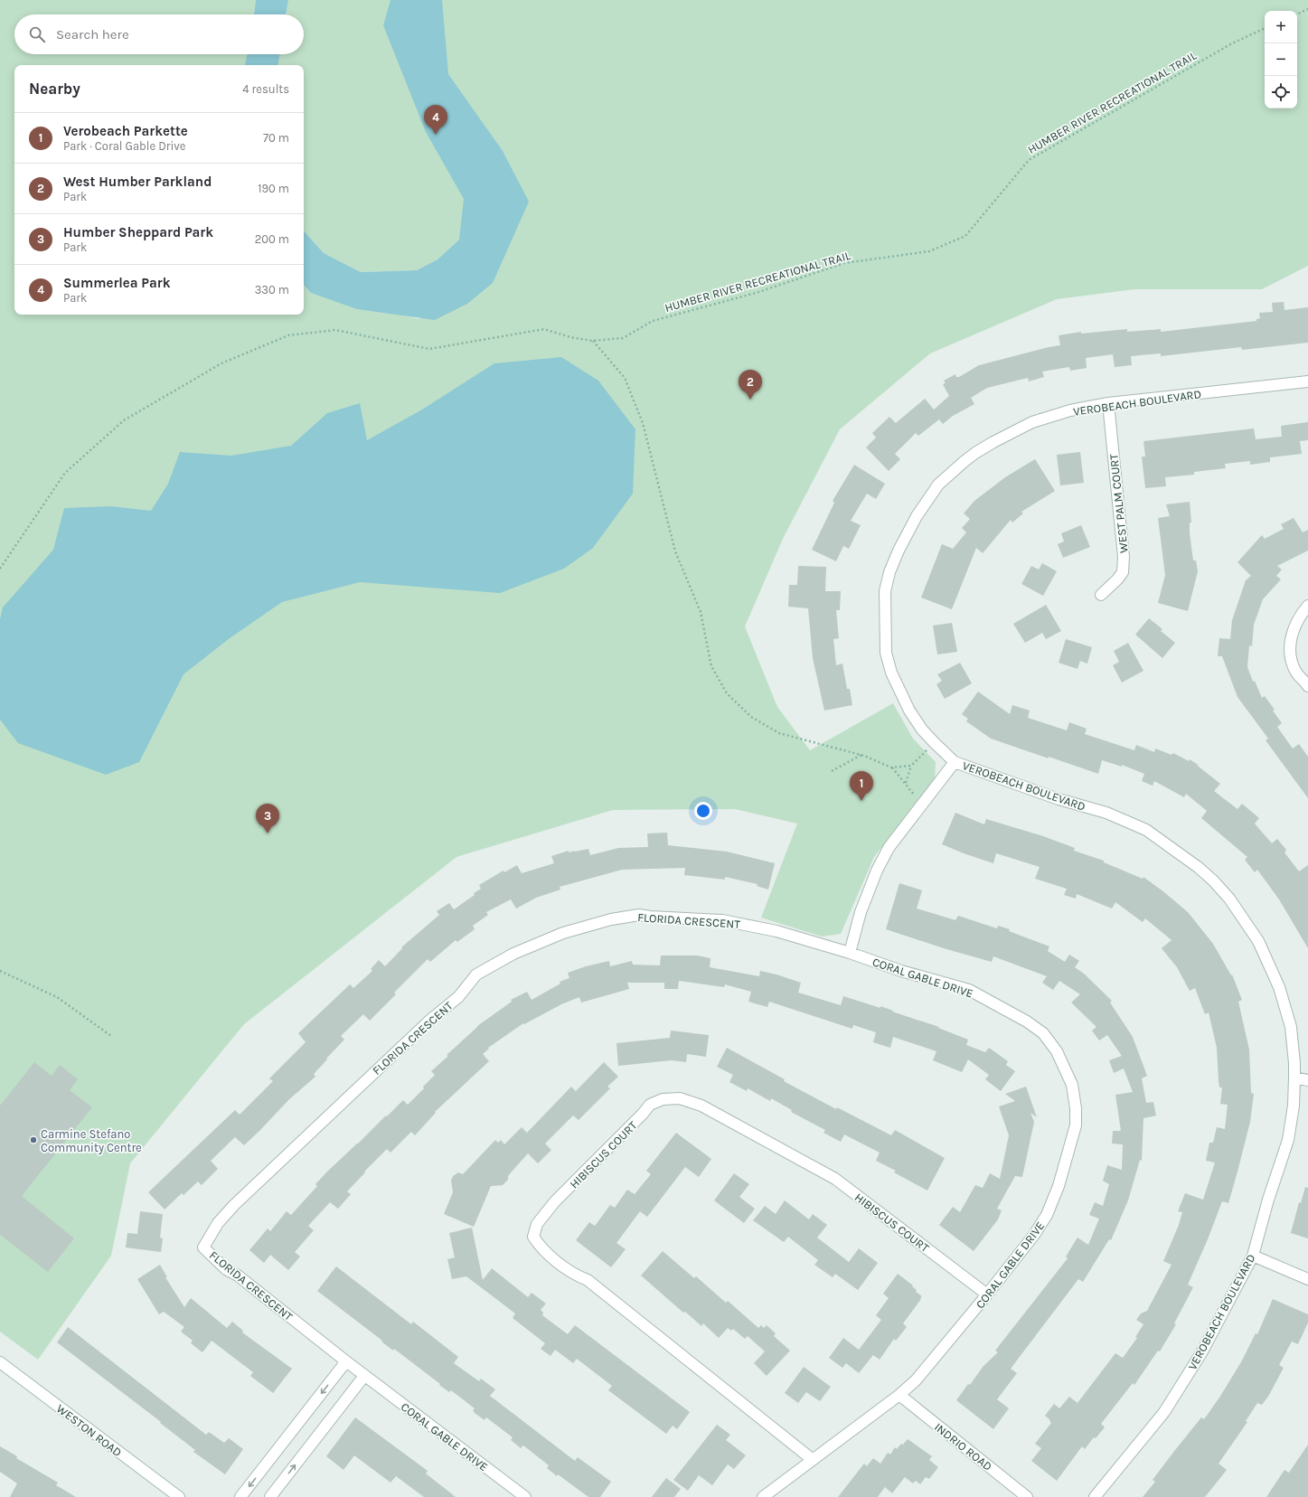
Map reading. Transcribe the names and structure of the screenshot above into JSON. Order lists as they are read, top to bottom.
{
  "streets": {
    "street": [
      "VEROBEACH BOULEVARD",
      "WEST PALM COURT",
      "FLORIDA CRESCENT",
      "CORAL GABLE DRIVE",
      "HIBISCUS COURT",
      "WESTON ROAD",
      "INDRIO ROAD"
    ],
    "path": ["HUMBER RIVER RECREATIONAL TRAIL"]
  },
  "crossings": [
    ["VEROBEACH BOULEVARD", "WEST PALM COURT"],
    ["FLORIDA CRESCENT", "CORAL GABLE DRIVE"],
    ["CORAL GABLE DRIVE", "HIBISCUS COURT"],
    ["CORAL GABLE DRIVE", "INDRIO ROAD"]
  ],
  "places": ["Carmine Stefano Community Centre"],
  "page": {
    "map_buttons": ["+", "−"],
    "search": "Search here",
    "heading": ["Nearby", "4 results"],
    "pins": [
      "4",
      "2",
      "1",
      "3"
    ],
    "list": [
      {
        "mark": "1",
        "name": "Verobeach Parkette",
        "note": "Park · Coral Gable Drive",
        "value": "70 m"
      },
      {
        "mark": "2",
        "name": "West Humber Parkland",
        "note": "Park",
        "value": "190 m"
      },
      {
        "mark": "3",
        "name": "Humber Sheppard Park",
        "note": "Park",
        "value": "200 m"
      },
      {
        "mark": "4",
        "name": "Summerlea Park",
        "note": "Park",
        "value": "330 m"
      }
    ]
  }
}
